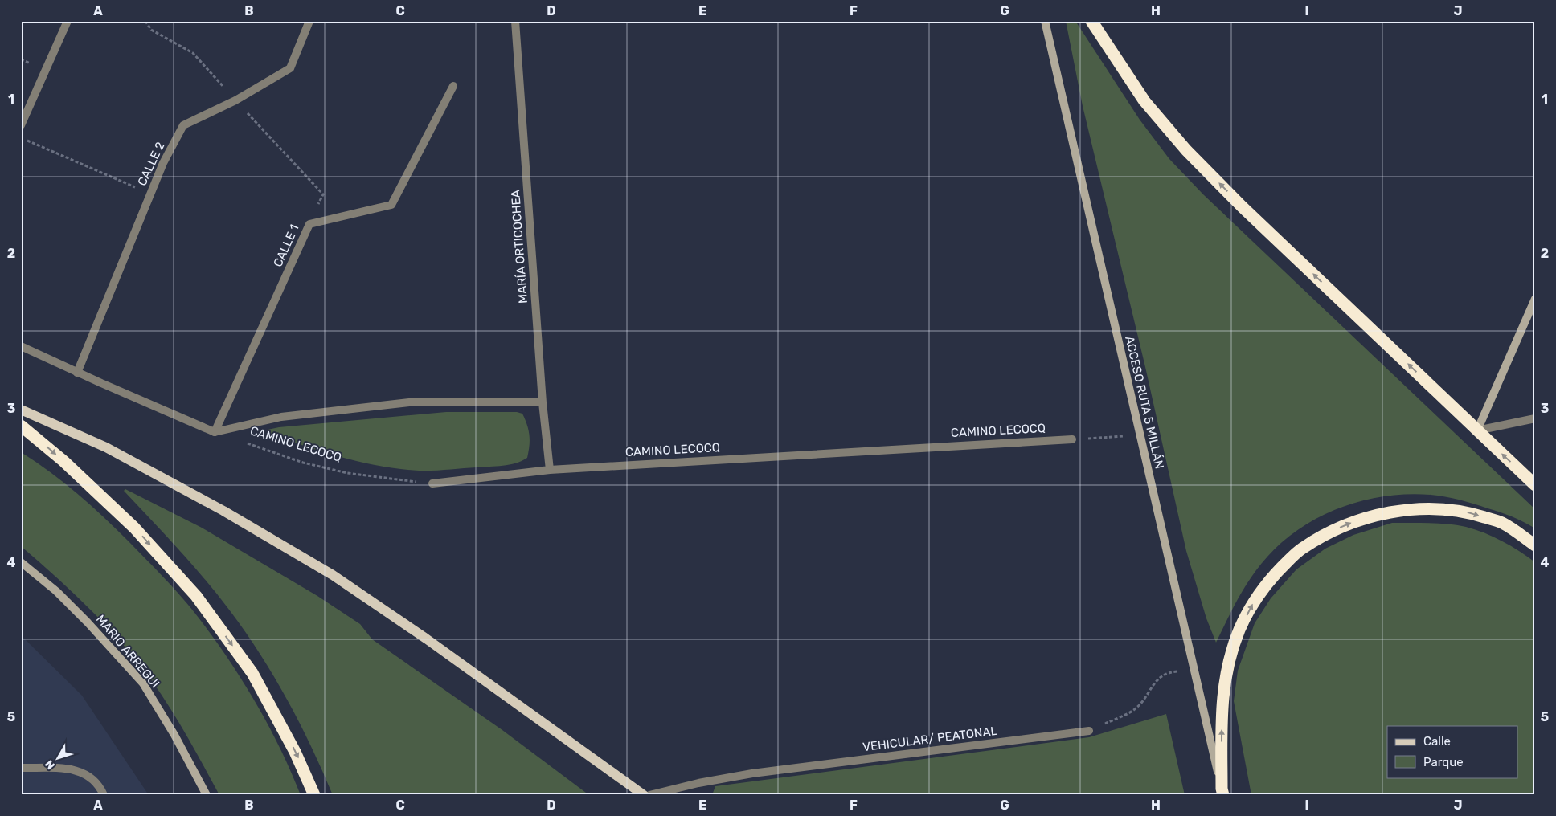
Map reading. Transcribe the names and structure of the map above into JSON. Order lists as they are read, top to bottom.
{
  "streets": {
    "main road": ["ACCESO RUTA 5 MILLÁN", "MARIO ARREGUI"],
    "street": [
      "CALLE 2",
      "CALLE 1",
      "MARÍA ORTICOCHEA",
      "CAMINO LECOCQ",
      "VEHICULAR/ PEATONAL"
    ]
  },
  "crossings": [
    ["CALLE 1", "CAMINO LECOCQ"],
    ["MARÍA ORTICOCHEA", "CAMINO LECOCQ"]
  ],
  "legend": ["Calle", "Parque"],
  "north": "bottom left",
  "grid": {
    "columns": [
      "A",
      "B",
      "C",
      "D",
      "E",
      "F",
      "G",
      "H",
      "I",
      "J"
    ],
    "rows": [
      "1",
      "2",
      "3",
      "4",
      "5"
    ]
  }
}
